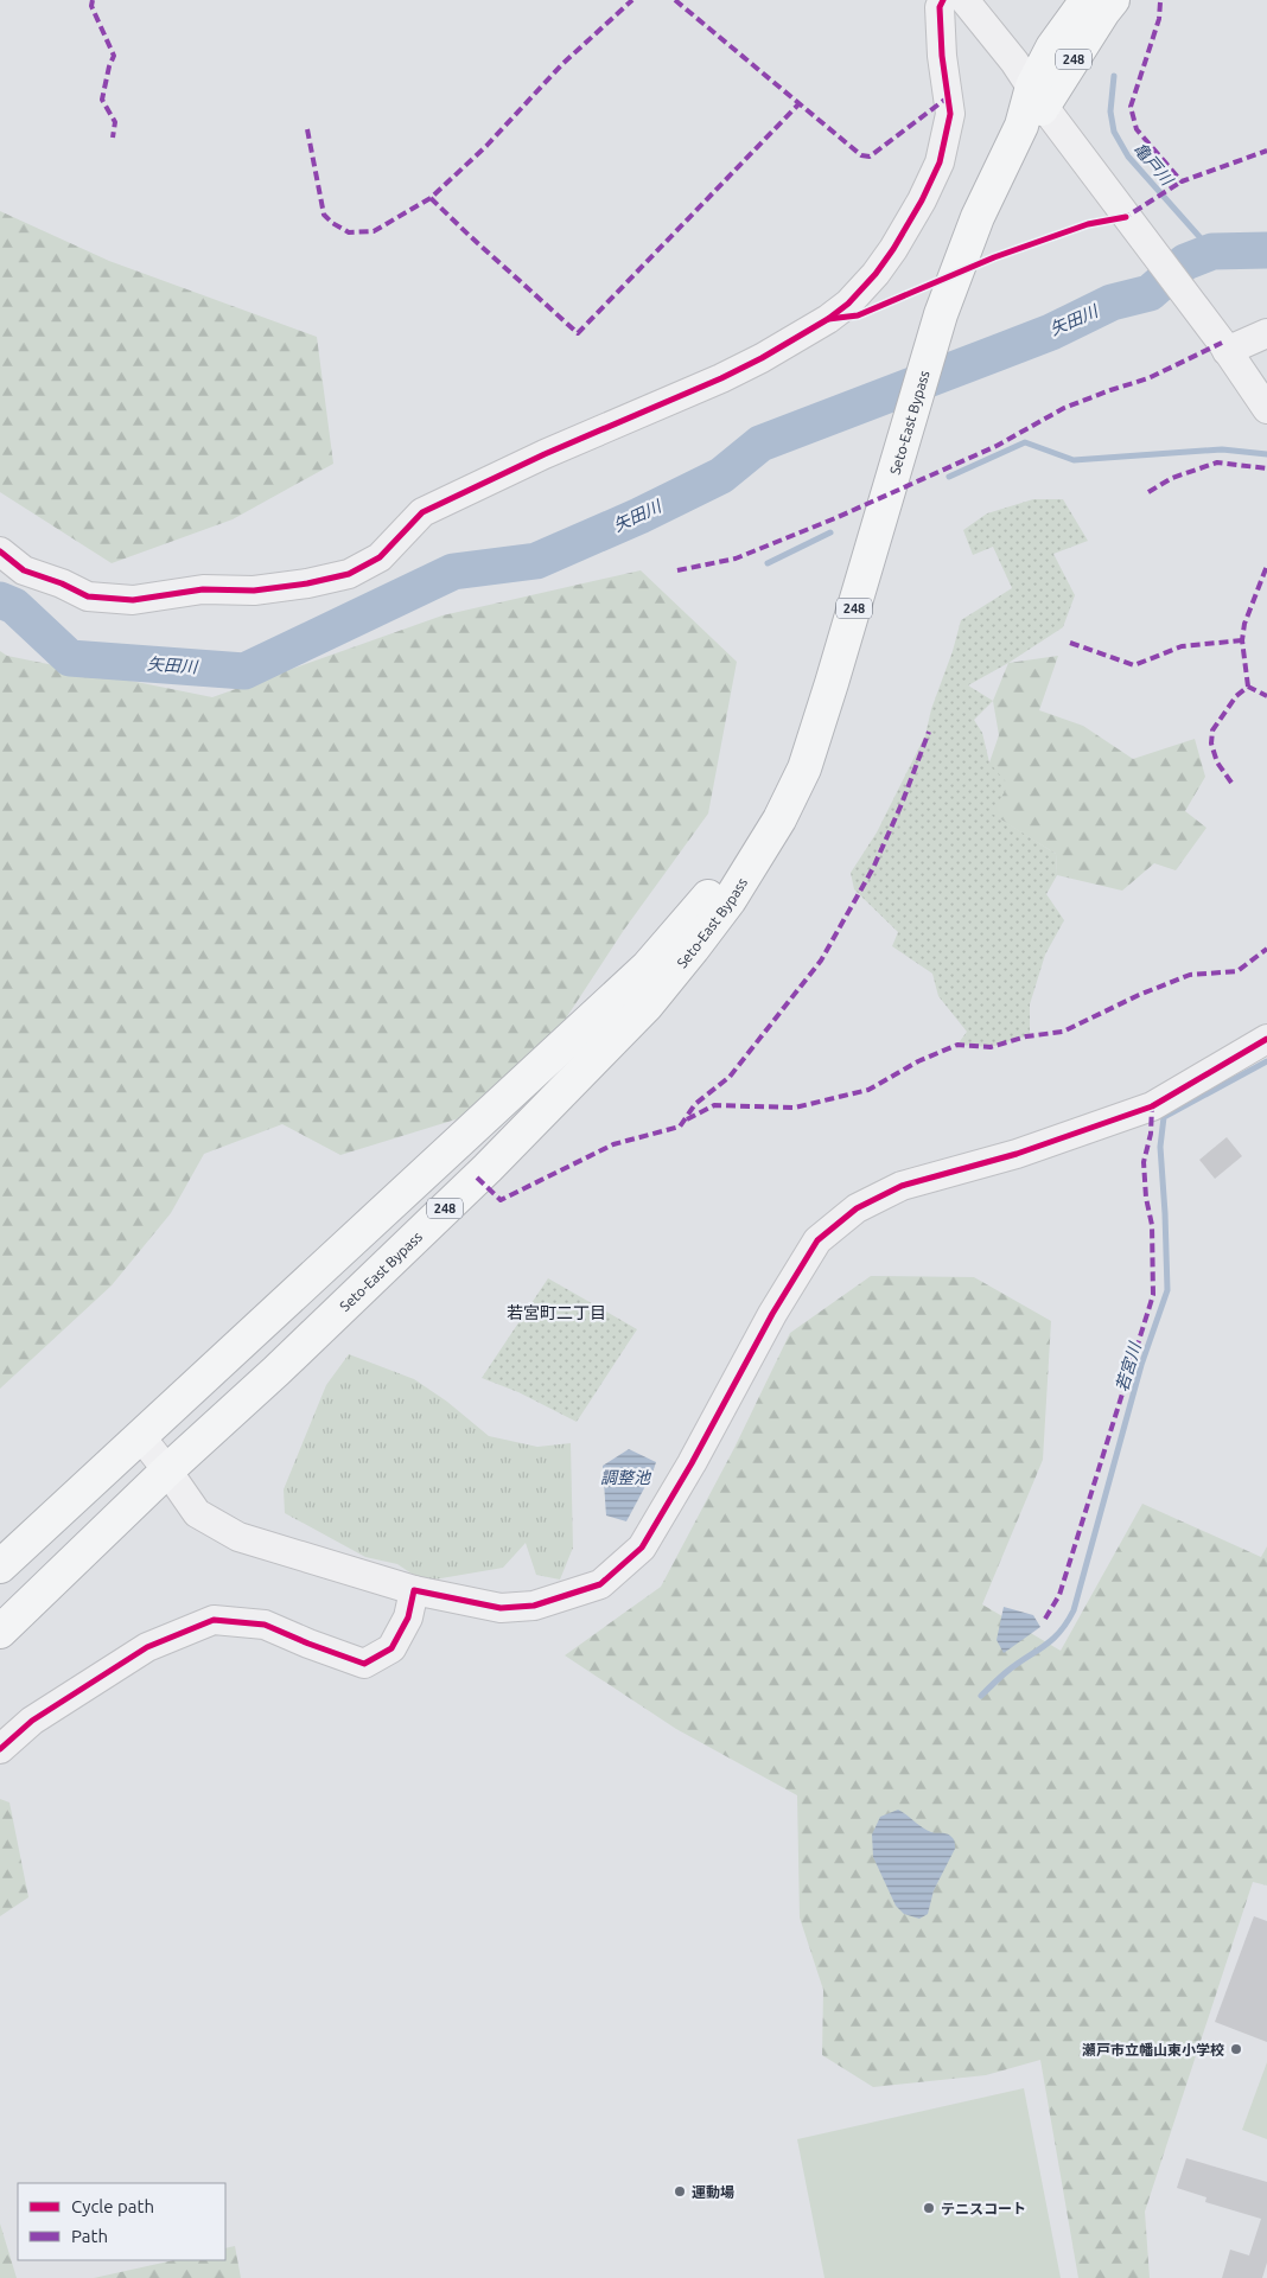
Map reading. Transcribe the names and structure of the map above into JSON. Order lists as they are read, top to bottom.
{
  "streets": {
    "highway": ["248", "Seto-East Bypass"]
  },
  "districts": ["若宮町二丁目"],
  "water": [
    "亀戸川",
    "矢田川",
    "若宮川",
    "調整池"
  ],
  "places": ["瀬戸市立幡山東小学校", "運動場", "テニスコート"],
  "legend": ["Cycle path", "Path"]
}
